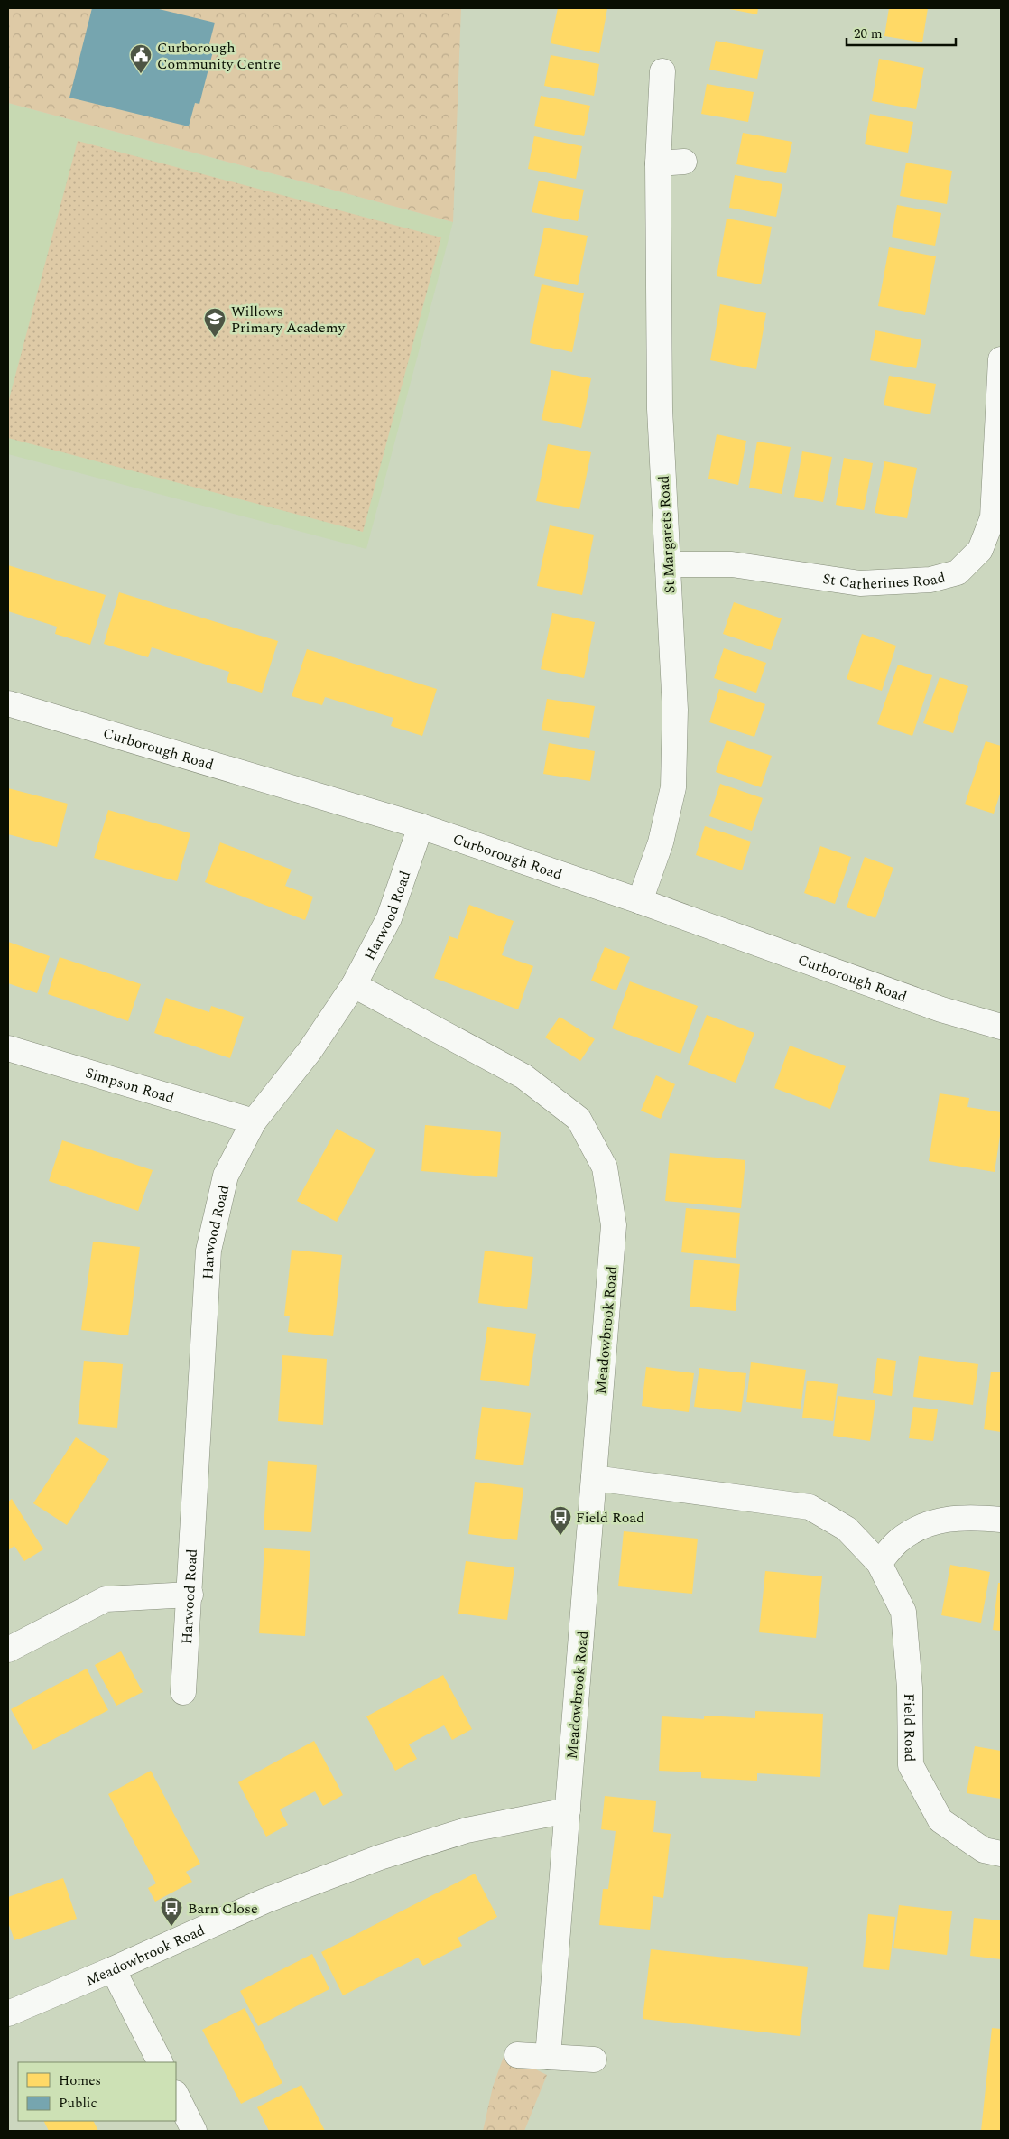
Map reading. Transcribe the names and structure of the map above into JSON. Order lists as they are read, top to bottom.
{
  "streets": {
    "street": [
      "St Margarets Road",
      "St Catherines Road",
      "Curborough Road",
      "Harwood Road",
      "Simpson Road",
      "Meadowbrook Road",
      "Field Road"
    ]
  },
  "crossings": [
    ["St Margarets Road", "St Catherines Road"],
    ["St Margarets Road", "Curborough Road"],
    ["Curborough Road", "Harwood Road"],
    ["Harwood Road", "Simpson Road"],
    ["Harwood Road", "Meadowbrook Road"],
    ["Meadowbrook Road", "Field Road"]
  ],
  "places": {
    "public building": ["Curborough Community Centre"],
    "school or university": ["Willows Primary Academy"],
    "bus stop": ["Field Road", "Barn Close"]
  },
  "legend": ["Homes", "Public"],
  "scale_bar": "20 m"
}
